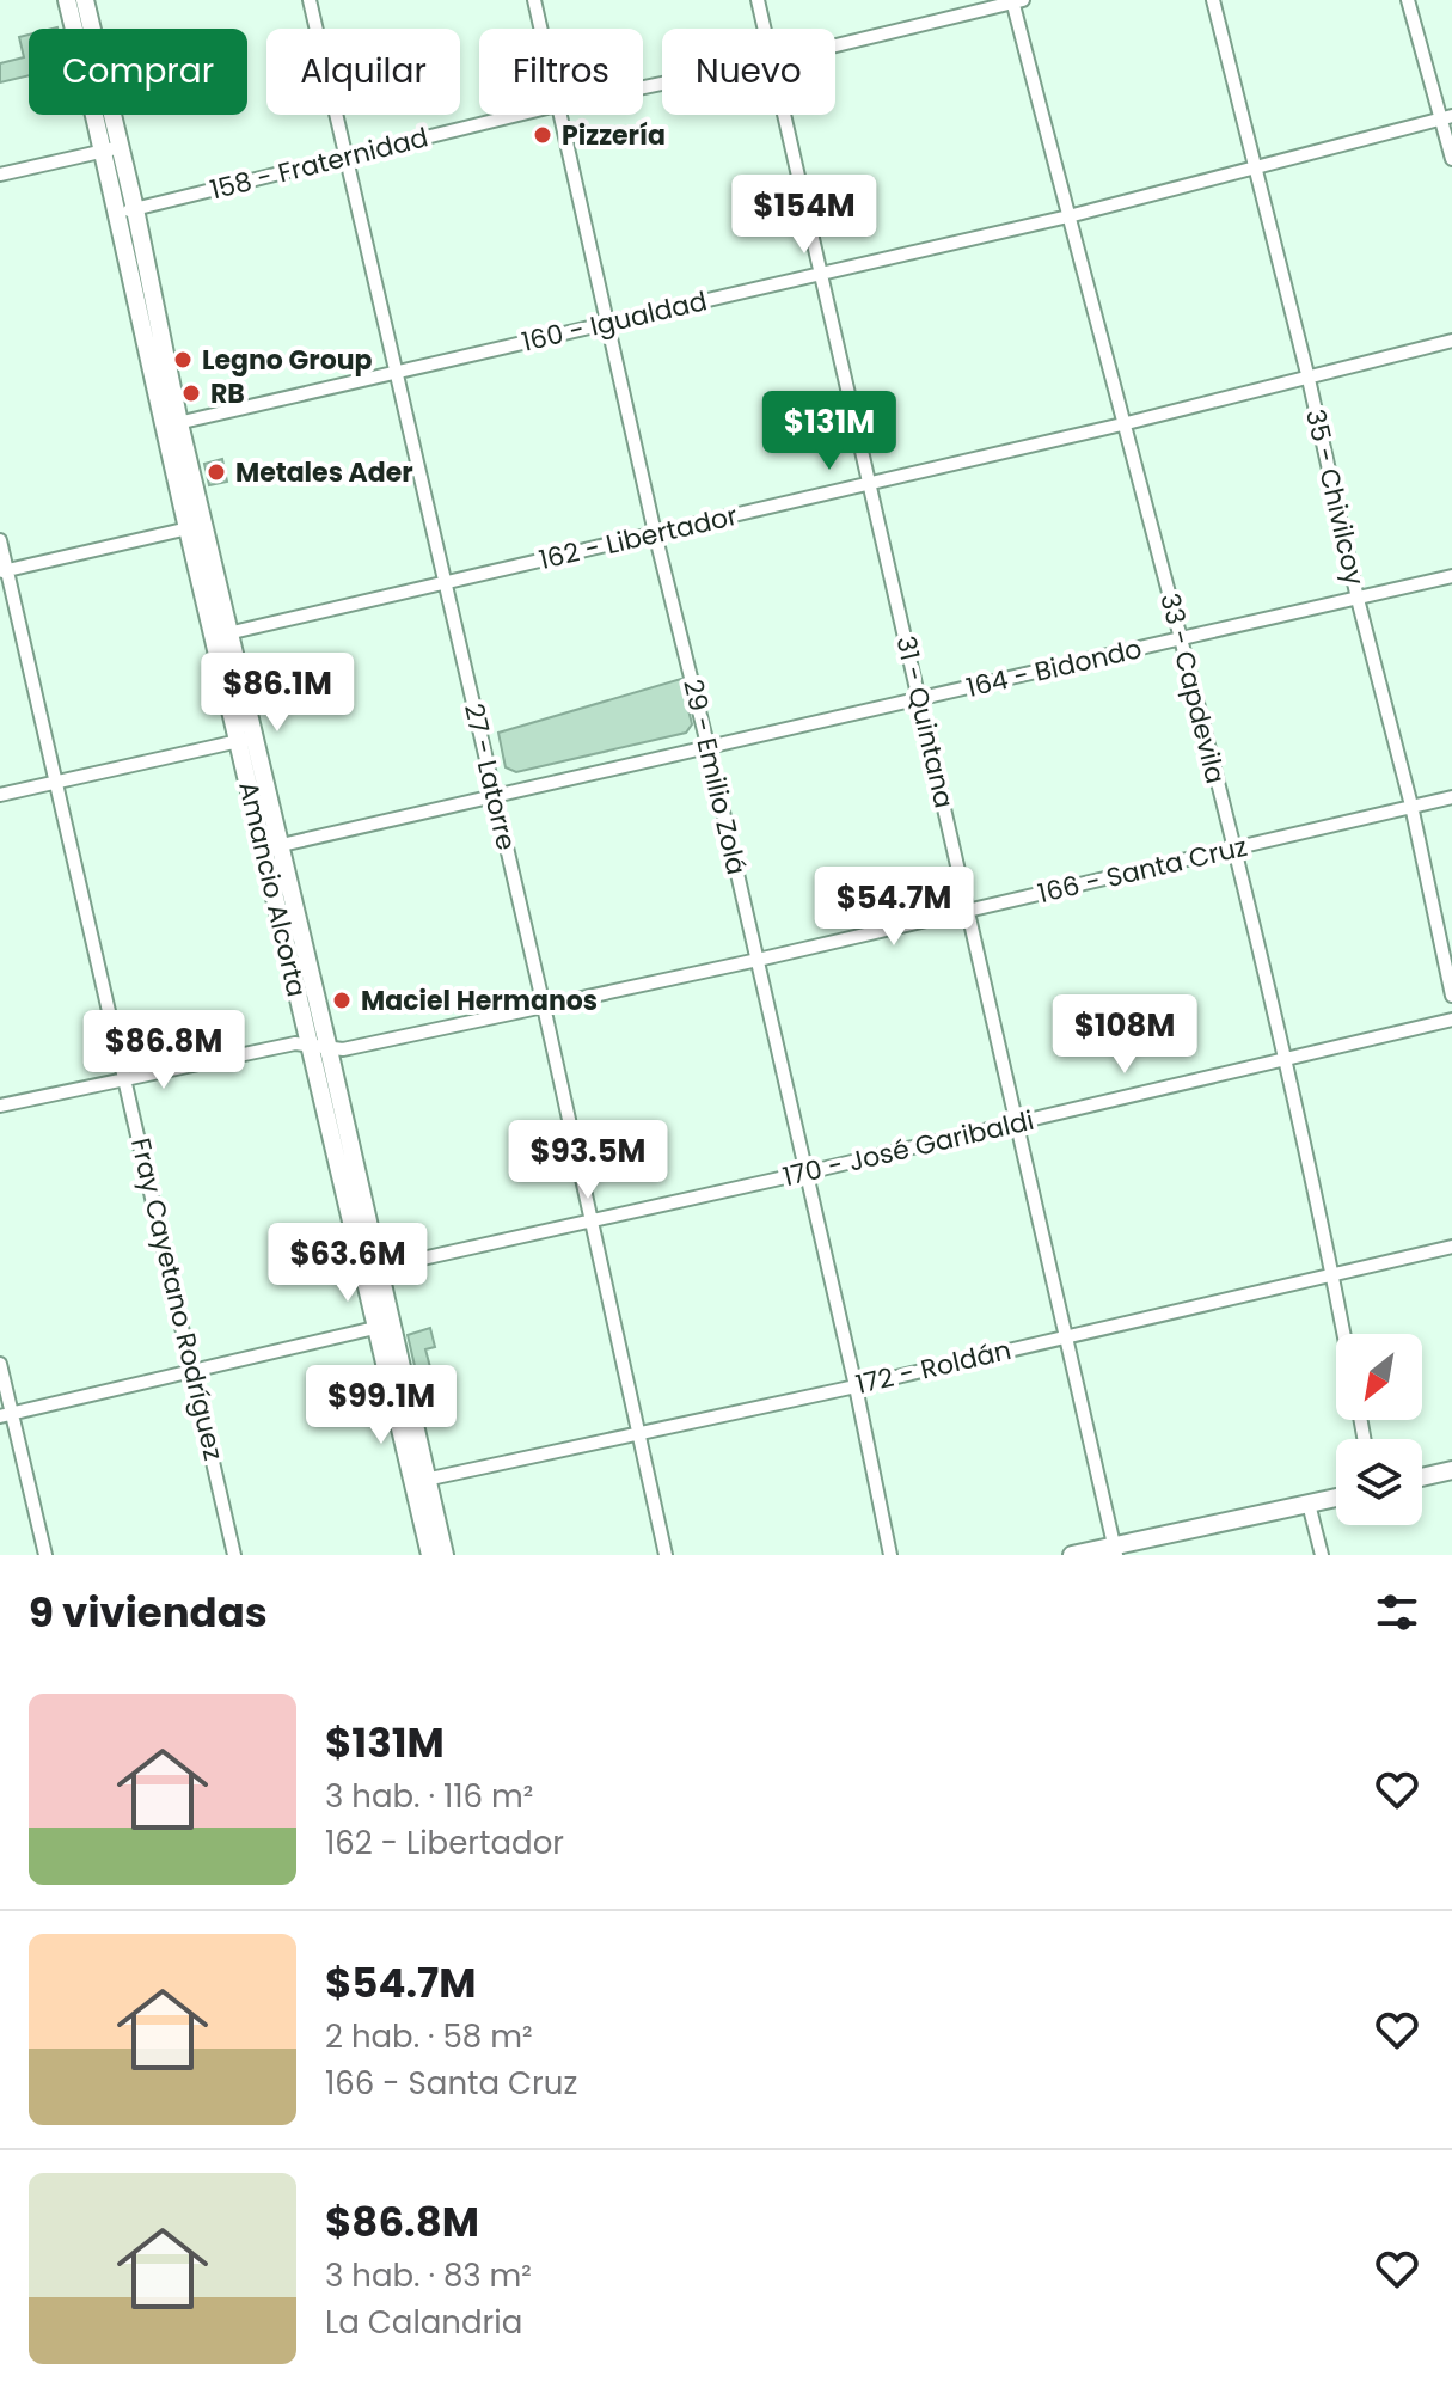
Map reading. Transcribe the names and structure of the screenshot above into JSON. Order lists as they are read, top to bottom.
{
  "streets": {
    "main road": ["Amancio Alcorta"],
    "street": [
      "158 - Fraternidad",
      "160 - Igualdad",
      "35 - Chivilcoy",
      "162 - Libertador",
      "164 - Bidondo",
      "33 - Capdevila",
      "31 - Quintana",
      "27 - Latorre",
      "29 - Emilio Zolá",
      "166 - Santa Cruz",
      "170 - José Garibaldi",
      "Fray Cayetano Rodríguez",
      "172 - Roldán"
    ]
  },
  "crossings": [
    ["158 - Fraternidad", "33 - Capdevila"],
    ["158 - Fraternidad", "27 - Latorre"],
    ["160 - Igualdad", "35 - Chivilcoy"],
    ["160 - Igualdad", "33 - Capdevila"],
    ["160 - Igualdad", "31 - Quintana"],
    ["160 - Igualdad", "27 - Latorre"],
    ["160 - Igualdad", "29 - Emilio Zolá"],
    ["35 - Chivilcoy", "162 - Libertador"],
    ["35 - Chivilcoy", "164 - Bidondo"],
    ["35 - Chivilcoy", "166 - Santa Cruz"],
    ["162 - Libertador", "33 - Capdevila"],
    ["162 - Libertador", "31 - Quintana"],
    ["162 - Libertador", "27 - Latorre"],
    ["162 - Libertador", "29 - Emilio Zolá"],
    ["164 - Bidondo", "33 - Capdevila"],
    ["164 - Bidondo", "31 - Quintana"],
    ["164 - Bidondo", "27 - Latorre"],
    ["164 - Bidondo", "29 - Emilio Zolá"],
    ["164 - Bidondo", "Amancio Alcorta"],
    ["33 - Capdevila", "166 - Santa Cruz"],
    ["33 - Capdevila", "170 - José Garibaldi"],
    ["33 - Capdevila", "172 - Roldán"],
    ["31 - Quintana", "166 - Santa Cruz"],
    ["31 - Quintana", "170 - José Garibaldi"],
    ["31 - Quintana", "172 - Roldán"],
    ["27 - Latorre", "166 - Santa Cruz"],
    ["27 - Latorre", "170 - José Garibaldi"],
    ["27 - Latorre", "172 - Roldán"],
    ["29 - Emilio Zolá", "166 - Santa Cruz"],
    ["29 - Emilio Zolá", "170 - José Garibaldi"],
    ["29 - Emilio Zolá", "172 - Roldán"],
    ["166 - Santa Cruz", "Amancio Alcorta"],
    ["166 - Santa Cruz", "Fray Cayetano Rodríguez"],
    ["Amancio Alcorta", "170 - José Garibaldi"]
  ],
  "places": [
    "Pizzería",
    "Legno Group",
    "RB",
    "Metales Ader",
    "Maciel Hermanos"
  ],
  "north": "bottom left",
  "page": {
    "chip": [
      "Comprar",
      "Alquilar",
      "Filtros",
      "Nuevo"
    ],
    "price": [
      "$154M",
      "$131M",
      "$86.1M",
      "$54.7M",
      "$108M",
      "$86.8M",
      "$93.5M",
      "$63.6M",
      "$99.1M"
    ],
    "heading": "9 viviendas",
    "list": [
      {
        "name": "$131M",
        "note": "3 hab. · 116 m² · 162 - Libertador"
      },
      {
        "name": "$54.7M",
        "note": "2 hab. · 58 m² · 166 - Santa Cruz"
      },
      {
        "name": "$86.8M",
        "note": "3 hab. · 83 m² · La Calandria"
      }
    ]
  }
}
